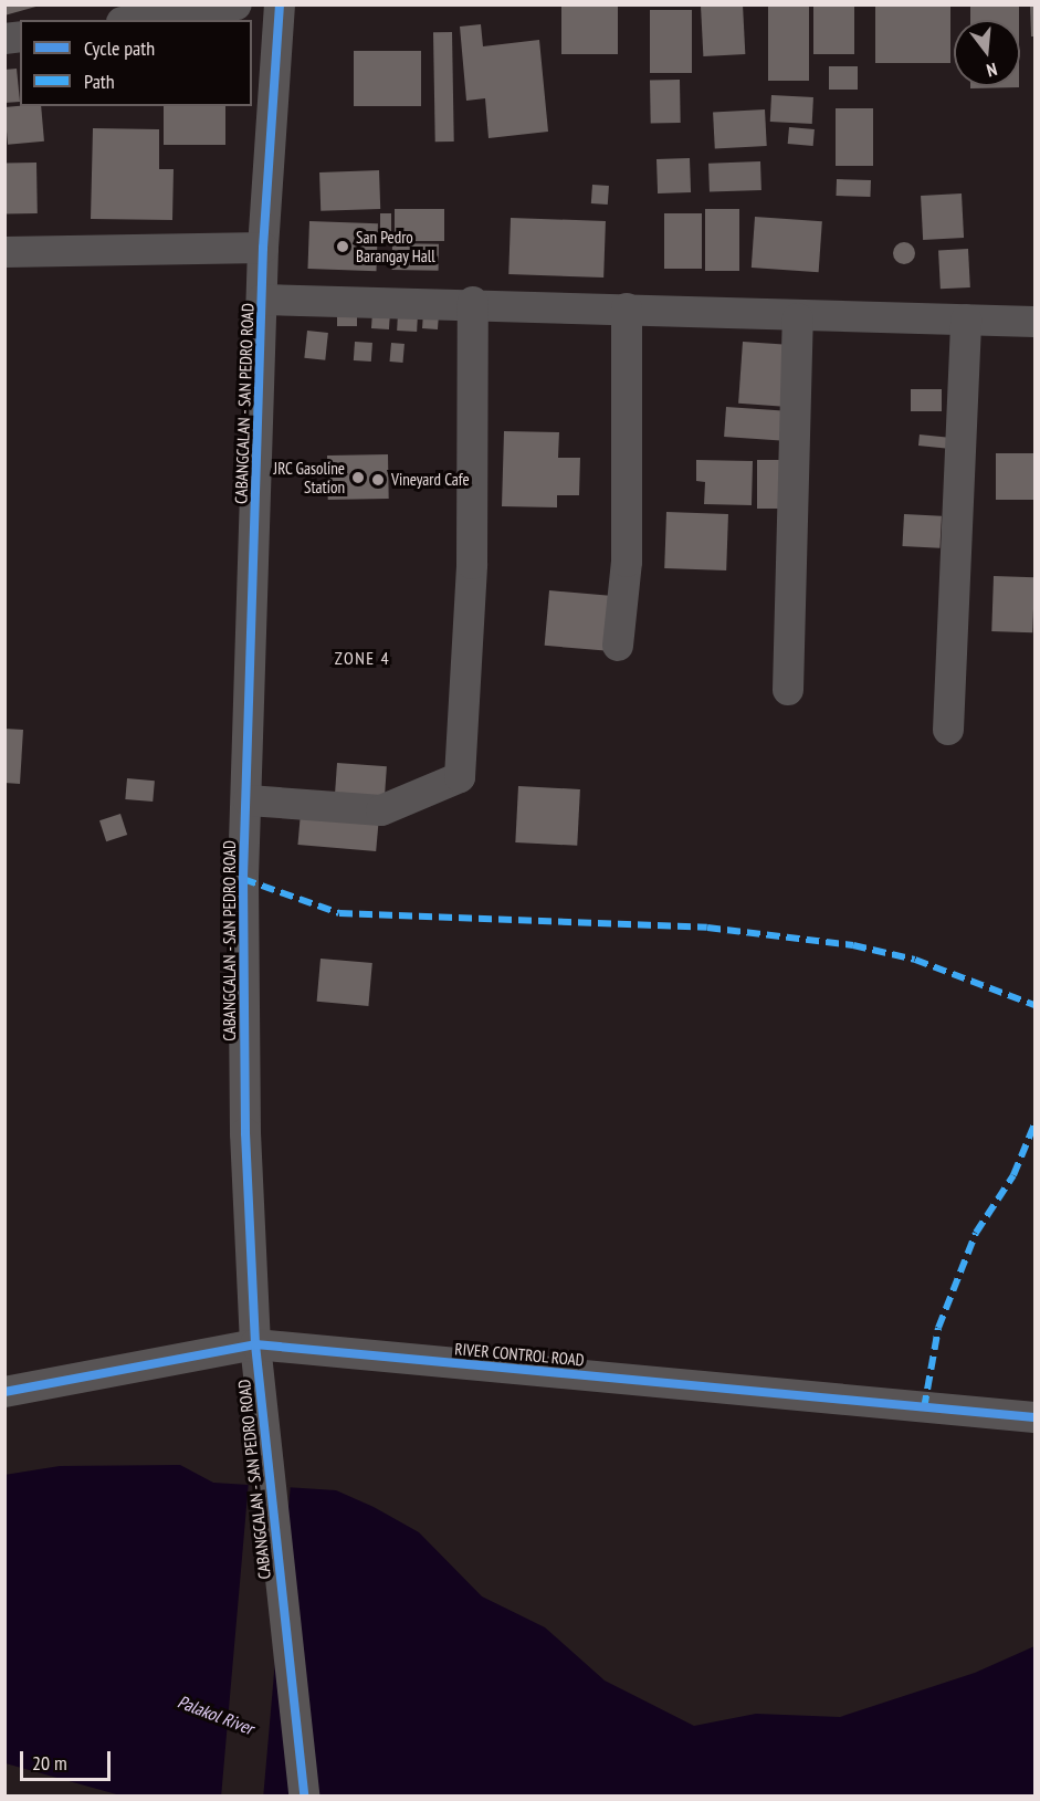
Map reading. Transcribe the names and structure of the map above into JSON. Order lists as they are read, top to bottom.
{
  "streets": {
    "street": ["CABANGCALAN - SAN PEDRO ROAD", "RIVER CONTROL ROAD"]
  },
  "crossings": [
    ["CABANGCALAN - SAN PEDRO ROAD", "RIVER CONTROL ROAD"]
  ],
  "districts": ["ZONE 4"],
  "water": ["Palakol River"],
  "places": ["San Pedro Barangay Hall", "JRC Gasoline Station", "Vineyard Cafe"],
  "legend": ["Cycle path", "Path"],
  "scale_bar": "20 m",
  "north": "bottom"
}
